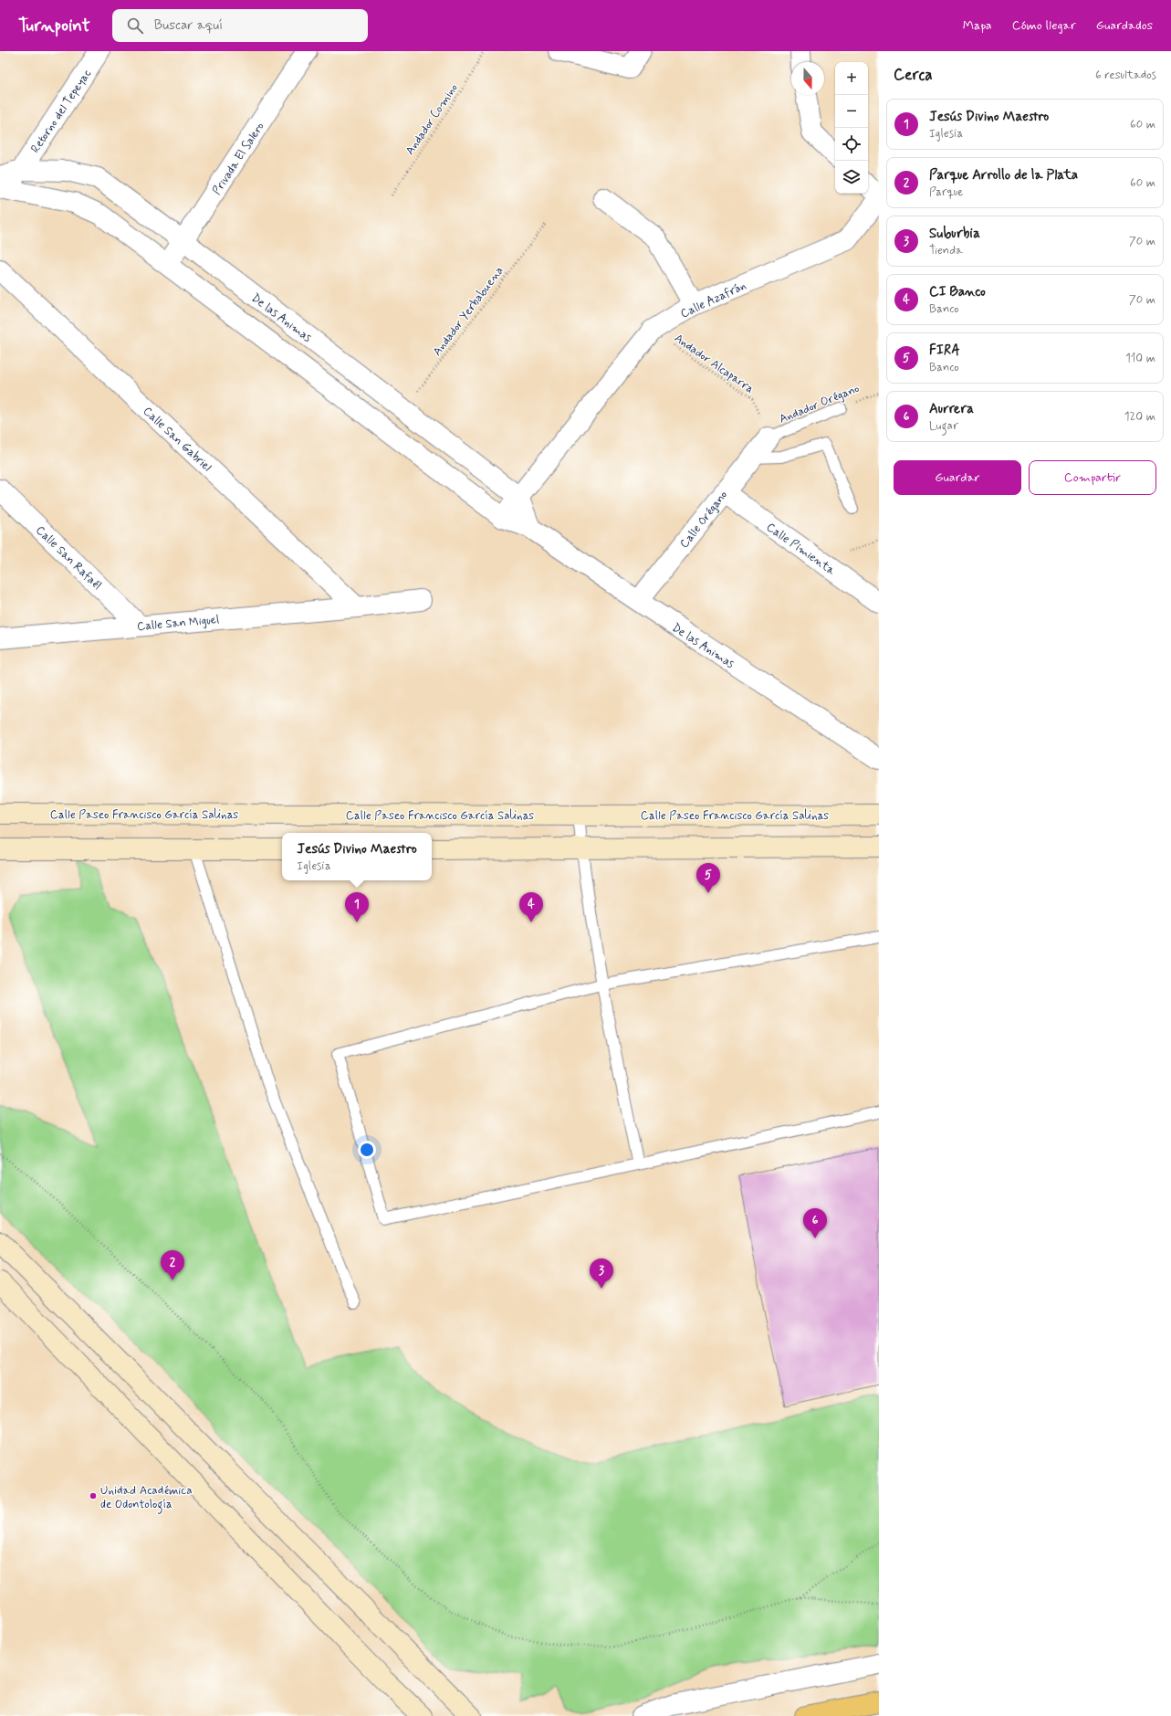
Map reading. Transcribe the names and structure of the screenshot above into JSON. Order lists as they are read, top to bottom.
{
  "streets": {
    "main road": ["Calle Paseo Francisco García Salinas"],
    "street": [
      "Retorno del Tepeyac",
      "Privada El Salero",
      "Calle Azafrán",
      "De las Animas",
      "Calle San Gabriel",
      "Calle Orégano",
      "Calle Pimienta",
      "Calle San Rafaél",
      "Calle San Miguel"
    ],
    "lane": ["Andador Orégano"],
    "path": ["Andador Comino", "Andador Yerbabuena", "Andador Alcaparra"]
  },
  "crossings": [
    ["Retorno del Tepeyac", "De las Animas"],
    ["Privada El Salero", "De las Animas"],
    ["Calle Azafrán", "De las Animas"],
    ["Calle Azafrán", "Andador Alcaparra"],
    ["Andador Yerbabuena", "De las Animas"],
    ["De las Animas", "Calle Orégano"],
    ["Andador Alcaparra", "Andador Orégano"],
    ["Andador Alcaparra", "Calle Orégano"],
    ["Andador Orégano", "Calle Orégano"],
    ["Calle San Gabriel", "Calle San Miguel"],
    ["Calle Orégano", "Calle Pimienta"],
    ["Calle San Rafaél", "Calle San Miguel"]
  ],
  "places": ["Unidad Académica de Odontología"],
  "north": "bottom",
  "page": {
    "header": "Turnpoint",
    "search": "Buscar aquí",
    "nav": ["Mapa", "Cómo llegar", "Guardados"],
    "heading": ["Cerca", "6 resultados"],
    "map_buttons": ["+", "−"],
    "list": [
      {
        "mark": "1",
        "name": "Jesús Divino Maestro",
        "note": "Iglesia",
        "value": "60 m"
      },
      {
        "mark": "2",
        "name": "Parque Arrollo de la Plata",
        "note": "Parque",
        "value": "60 m"
      },
      {
        "mark": "3",
        "name": "Suburbia",
        "note": "Tienda",
        "value": "70 m"
      },
      {
        "mark": "4",
        "name": "CI Banco",
        "note": "Banco",
        "value": "70 m"
      },
      {
        "mark": "5",
        "name": "FIRA",
        "note": "Banco",
        "value": "110 m"
      },
      {
        "mark": "6",
        "name": "Aurrera",
        "note": "Lugar",
        "value": "120 m"
      }
    ],
    "buttons": ["Guardar", "Compartir"],
    "popup": ["Jesús Divino Maestro", "Iglesia"],
    "pins": [
      "5",
      "1",
      "4",
      "6",
      "2",
      "3"
    ]
  }
}
